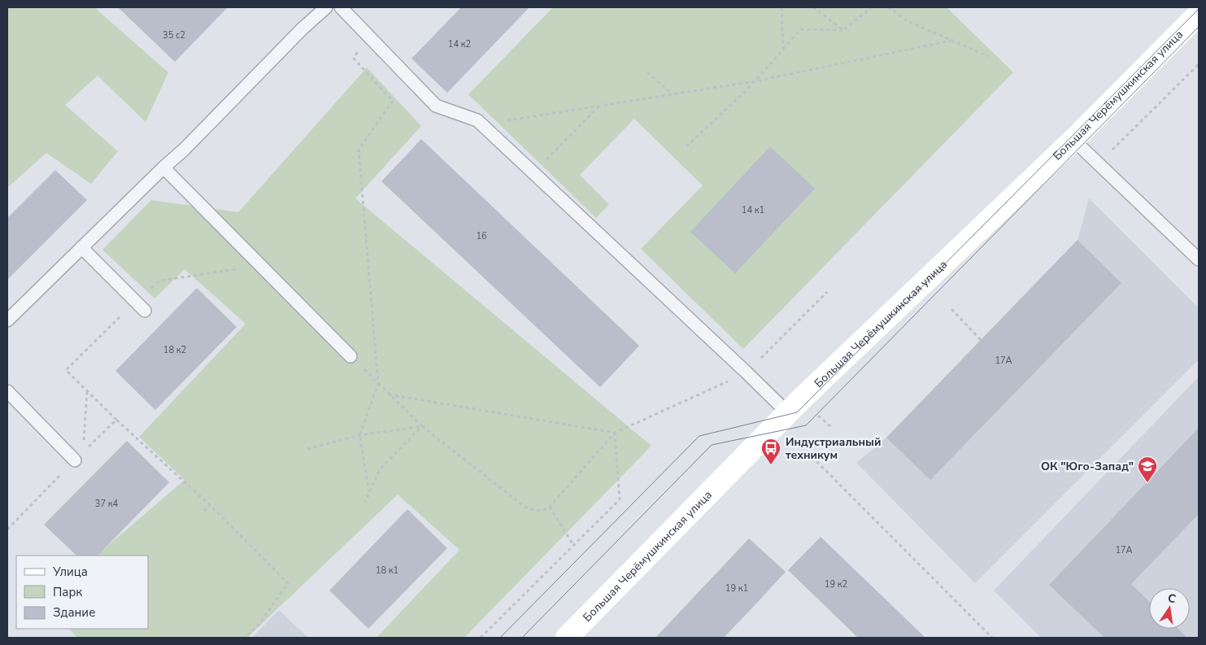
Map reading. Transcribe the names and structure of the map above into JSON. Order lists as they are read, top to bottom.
{
  "streets": {
    "main road": ["Большая Черёмушкинская улица"]
  },
  "places": {
    "bus stop": ["Индустриальный техникум"],
    "school or university": ["ОК \"Юго-Запад\""]
  },
  "house_numbers": [
    "35 с2",
    "14 к2",
    "14 к1",
    "16",
    "18 к2",
    "17А",
    "37 к4",
    "17А",
    "18 к1",
    "19 к2",
    "19 к1"
  ],
  "legend": ["Улица", "Парк", "Здание"],
  "north": "top"
}
